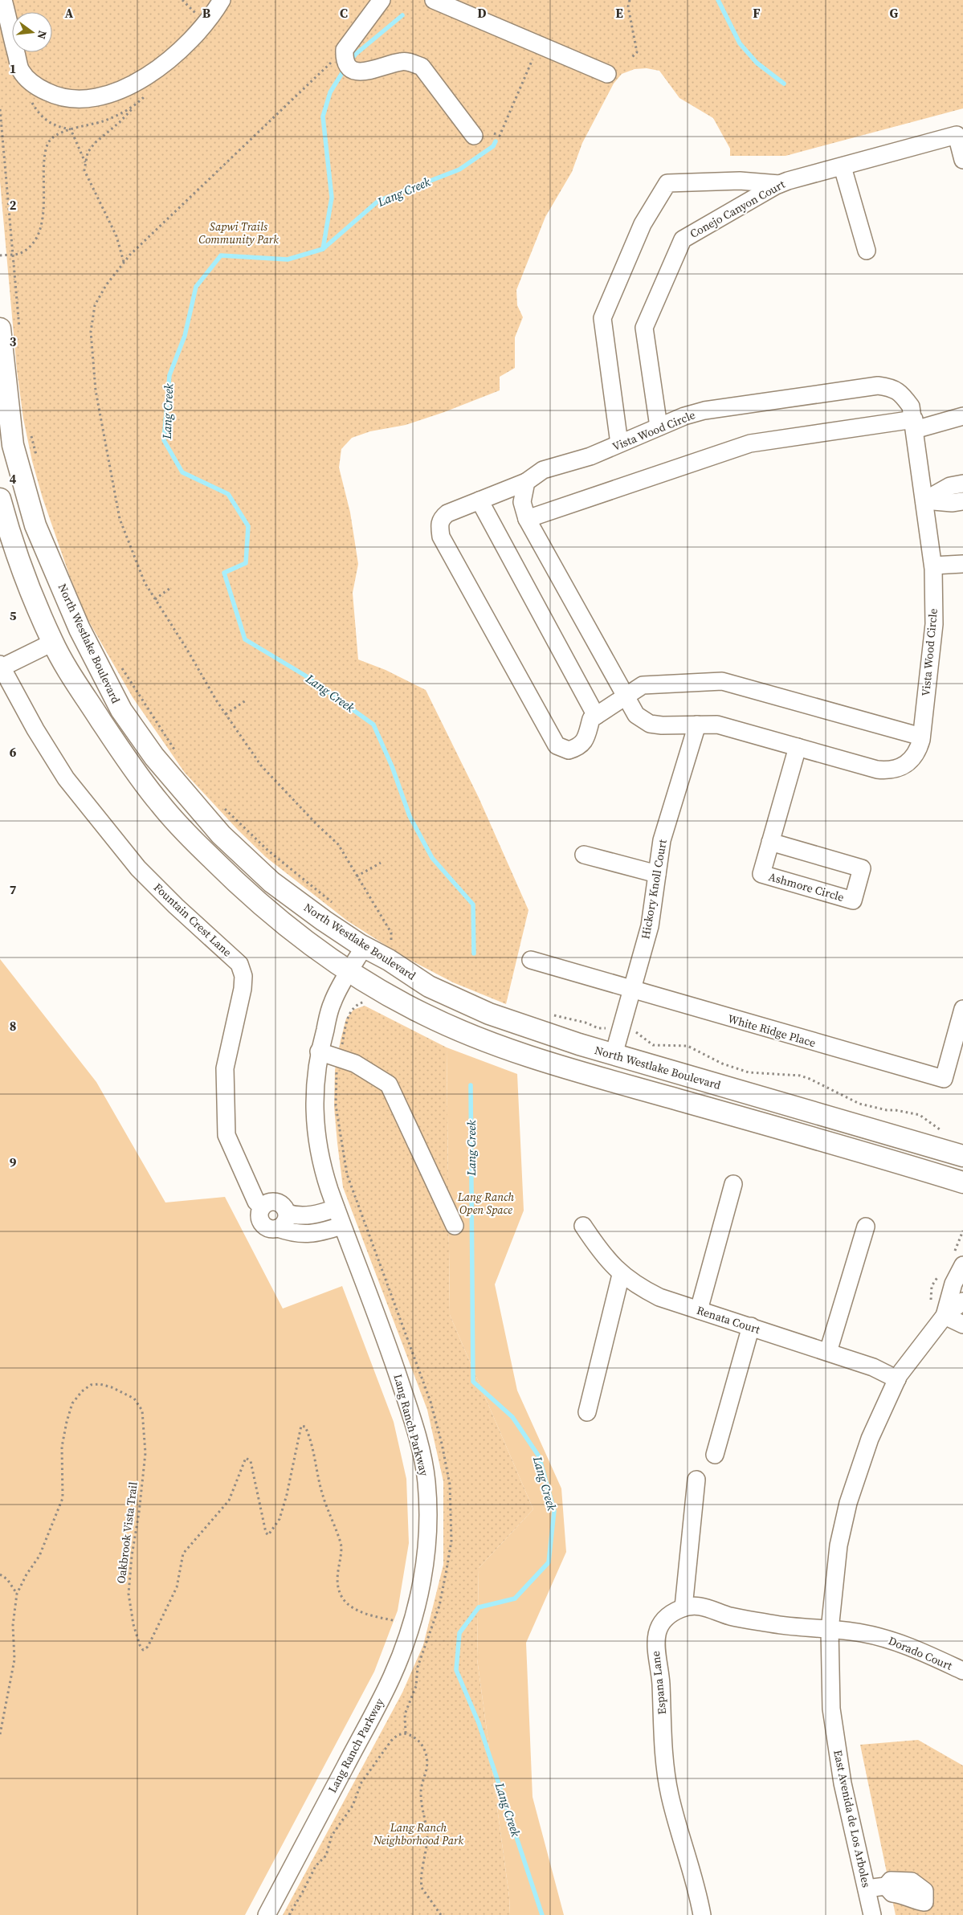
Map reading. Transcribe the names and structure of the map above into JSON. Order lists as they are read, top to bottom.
{
  "streets": {
    "main road": ["North Westlake Boulevard"],
    "street": [
      "Conejo Canyon Court",
      "Vista Wood Circle",
      "Ashmore Circle",
      "Hickory Knoll Court",
      "Fountain Crest Lane",
      "White Ridge Place",
      "Renata Court",
      "Lang Ranch Parkway",
      "Dorado Court",
      "Espana Lane",
      "East Avenida de Los Arboles"
    ],
    "path": ["Oakbrook Vista Trail"]
  },
  "crossings": [
    ["Conejo Canyon Court", "Vista Wood Circle"],
    ["Vista Wood Circle", "Ashmore Circle"],
    ["Vista Wood Circle", "Hickory Knoll Court"],
    ["North Westlake Boulevard", "Hickory Knoll Court"],
    ["North Westlake Boulevard", "Fountain Crest Lane"],
    ["North Westlake Boulevard", "Lang Ranch Parkway"],
    ["Hickory Knoll Court", "White Ridge Place"],
    ["Fountain Crest Lane", "Lang Ranch Parkway"],
    ["Renata Court", "East Avenida de Los Arboles"],
    ["Lang Ranch Parkway", "Oakbrook Vista Trail"],
    ["Dorado Court", "East Avenida de Los Arboles"]
  ],
  "water": ["Lang Creek"],
  "parks": ["Sapwi Trails Community Park", "Lang Ranch Open Space", "Lang Ranch Neighborhood Park"],
  "north": "right",
  "grid": {
    "columns": [
      "A",
      "B",
      "C",
      "D",
      "E",
      "F",
      "G"
    ],
    "rows": [
      "1",
      "2",
      "3",
      "4",
      "5",
      "6",
      "7",
      "8",
      "9"
    ]
  }
}
